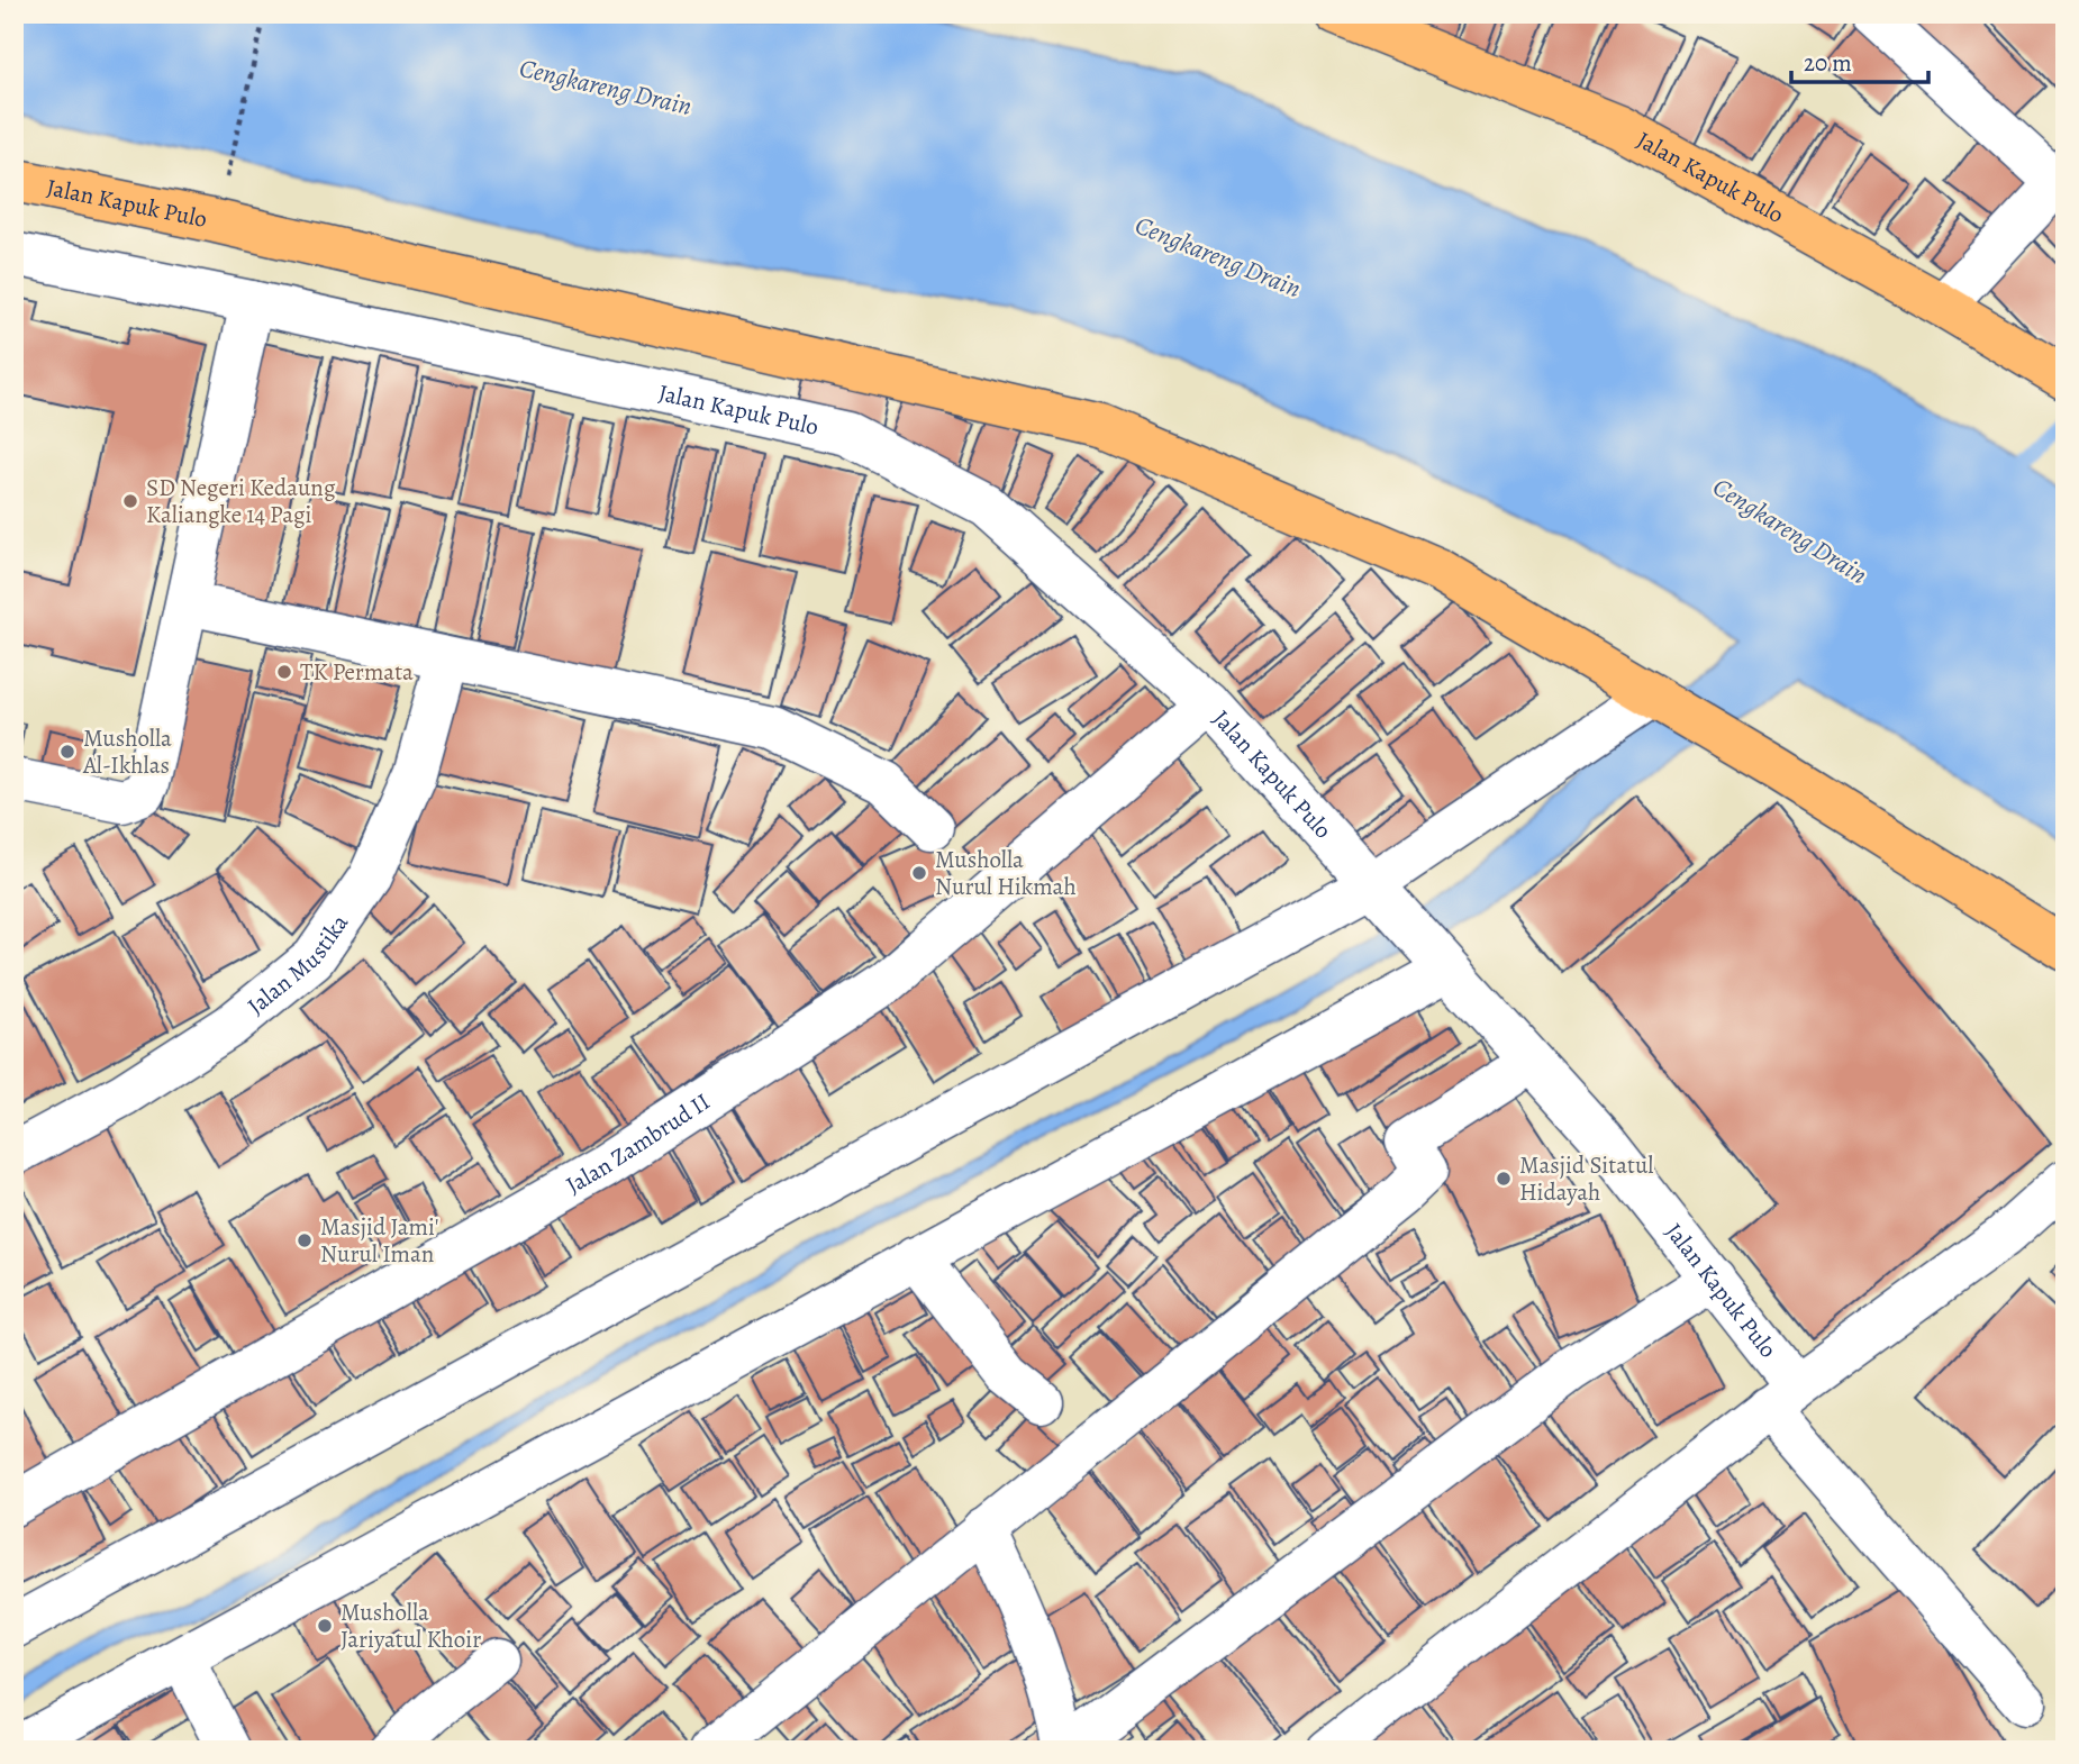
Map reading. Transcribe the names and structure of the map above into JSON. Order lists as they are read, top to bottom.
{
  "streets": {
    "main road": ["Jalan Kapuk Pulo"],
    "street": ["Jalan Mustika", "Jalan Zambrud II"]
  },
  "crossings": [
    ["Jalan Kapuk Pulo", "Jalan Zambrud II"]
  ],
  "water": ["Cengkareng Drain"],
  "places": [
    "SD Negeri Kedaung Kaliangke 14 Pagi",
    "TK Permata",
    "Musholla Al-Ikhlas",
    "Musholla Nurul Hikmah",
    "Masjid Sitatul Hidayah",
    "Masjid Jami' Nurul Iman",
    "Musholla Jariyatul Khoir"
  ],
  "scale_bar": "20 m"
}
